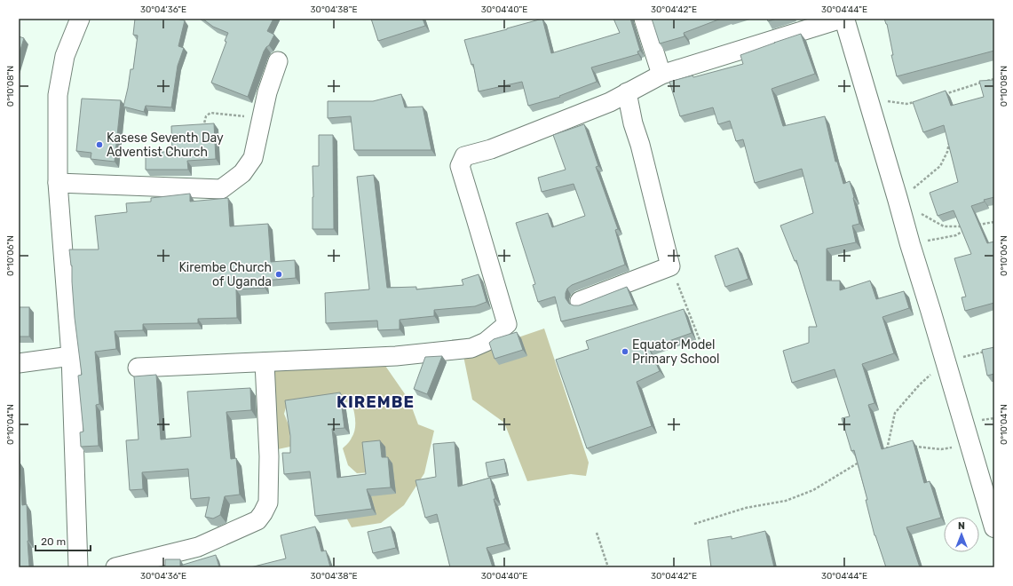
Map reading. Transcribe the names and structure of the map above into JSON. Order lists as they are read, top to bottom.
{
  "districts": ["KIREMBE"],
  "places": ["Kasese Seventh Day Adventist Church", "Kirembe Church of Uganda", "Equator Model Primary School"],
  "scale_bar": "20 m",
  "north": "top",
  "coordinates": [
    "30°04'36\"E",
    "30°04'38\"E",
    "30°04'40\"E",
    "30°04'42\"E",
    "30°04'44\"E",
    "0°10'08\"N",
    "0°10'06\"N",
    "0°10'04\"N"
  ]
}
